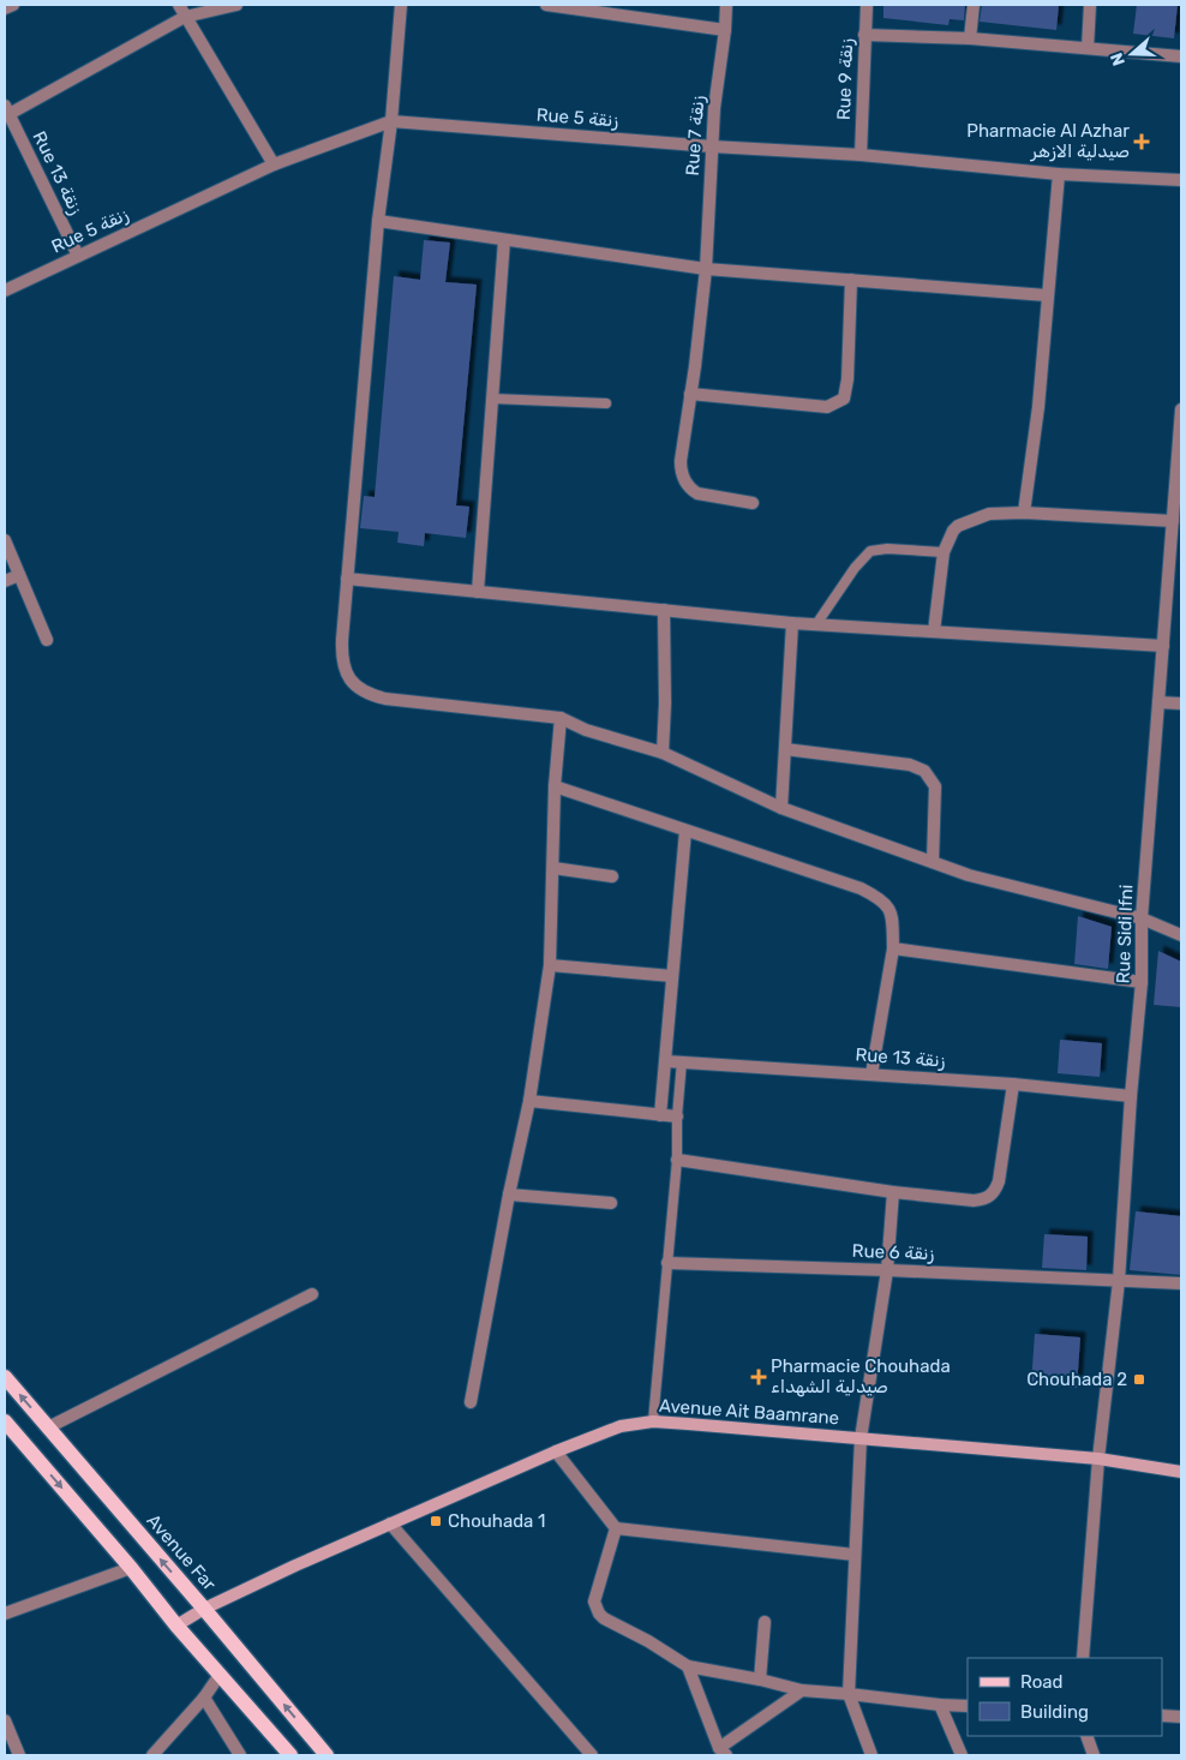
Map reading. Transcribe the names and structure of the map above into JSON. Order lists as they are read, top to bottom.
{
  "streets": {
    "main road": ["Avenue Far"],
    "street": [
      "Rue 9 زنقة",
      "Rue 5 زنقة",
      "Rue 7 زنقة",
      "Rue 13 زنقة",
      "Rue Sidi Ifni",
      "Rue 6 زنقة",
      "Avenue Ait Baamrane"
    ]
  },
  "crossings": [
    ["Rue 9 زنقة", "Rue 5 زنقة"],
    ["Rue 5 زنقة", "Rue 7 زنقة"],
    ["Rue 5 زنقة", "Rue 13 زنقة"],
    ["Rue 13 زنقة", "Rue Sidi Ifni"],
    ["Rue Sidi Ifni", "Rue 6 زنقة"],
    ["Rue Sidi Ifni", "Avenue Ait Baamrane"],
    ["Avenue Ait Baamrane", "Avenue Far"]
  ],
  "places": {
    "health": ["Pharmacie Al Azhar صيدلية الازهر", "Pharmacie Chouhada صيدلية الشهداء"],
    "transit": ["Chouhada 2", "Chouhada 1"]
  },
  "legend": ["Road", "Building"],
  "north": "left"
}
